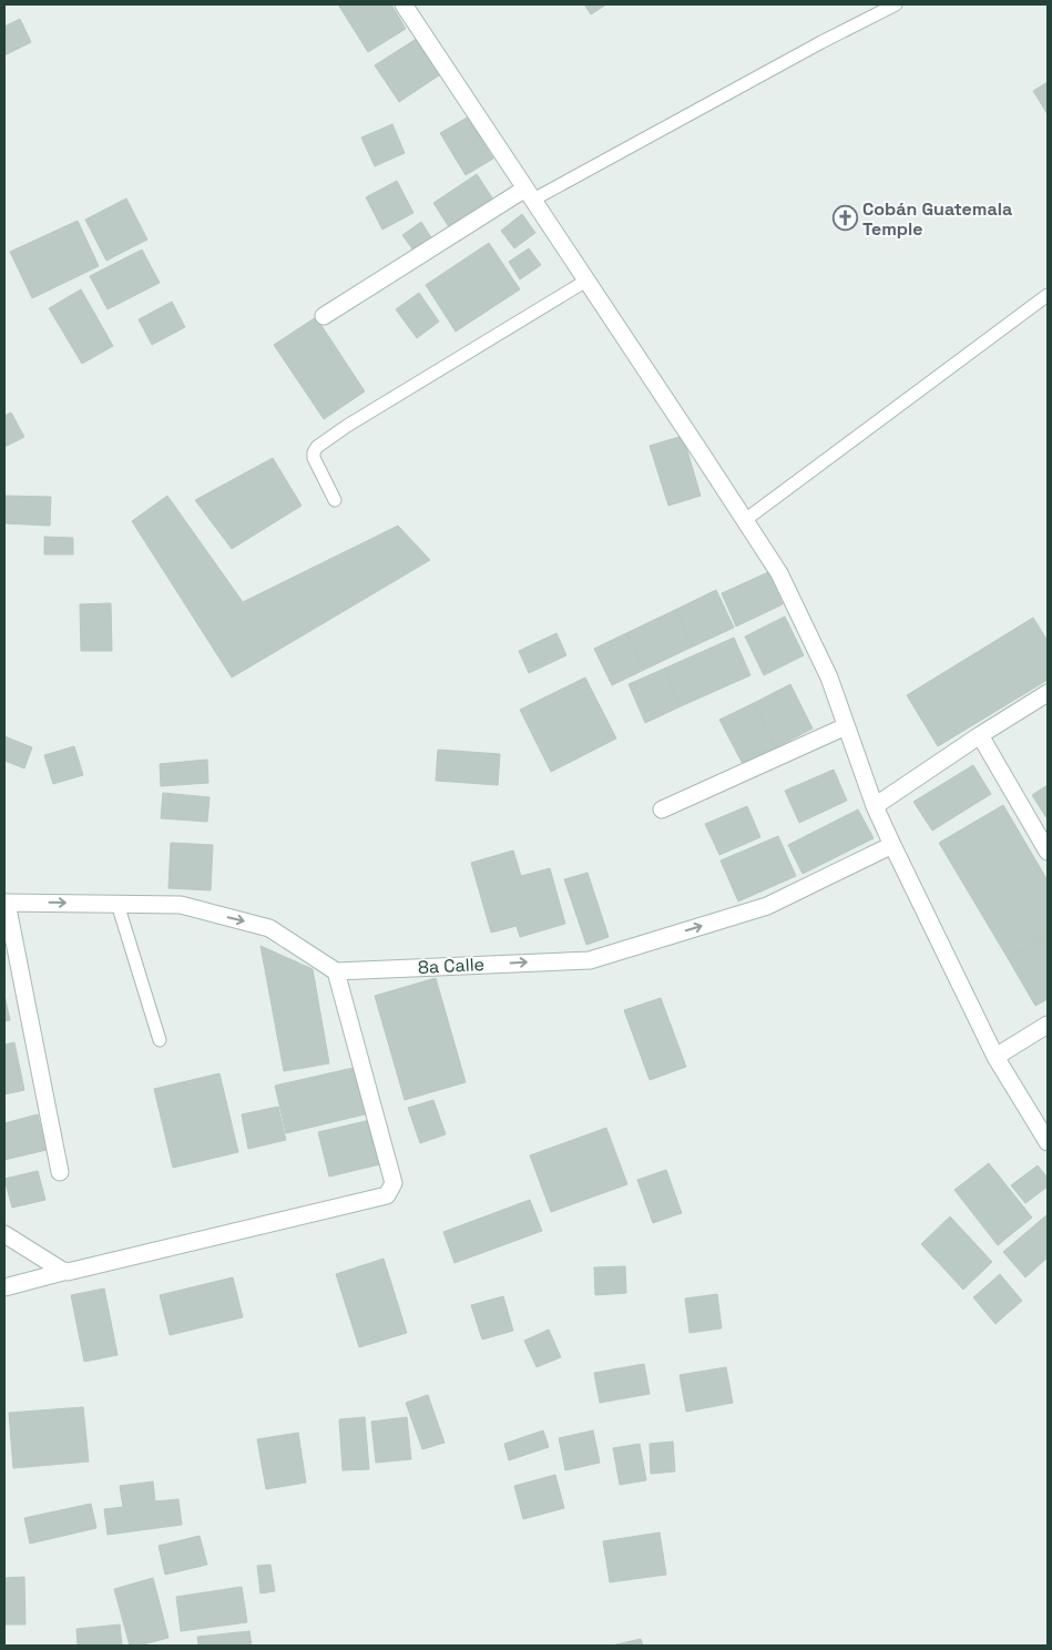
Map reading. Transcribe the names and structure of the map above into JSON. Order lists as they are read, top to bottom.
{
  "streets": {
    "street": ["8a Calle"]
  },
  "places": {
    "church": ["Cobán Guatemala Temple"]
  }
}
